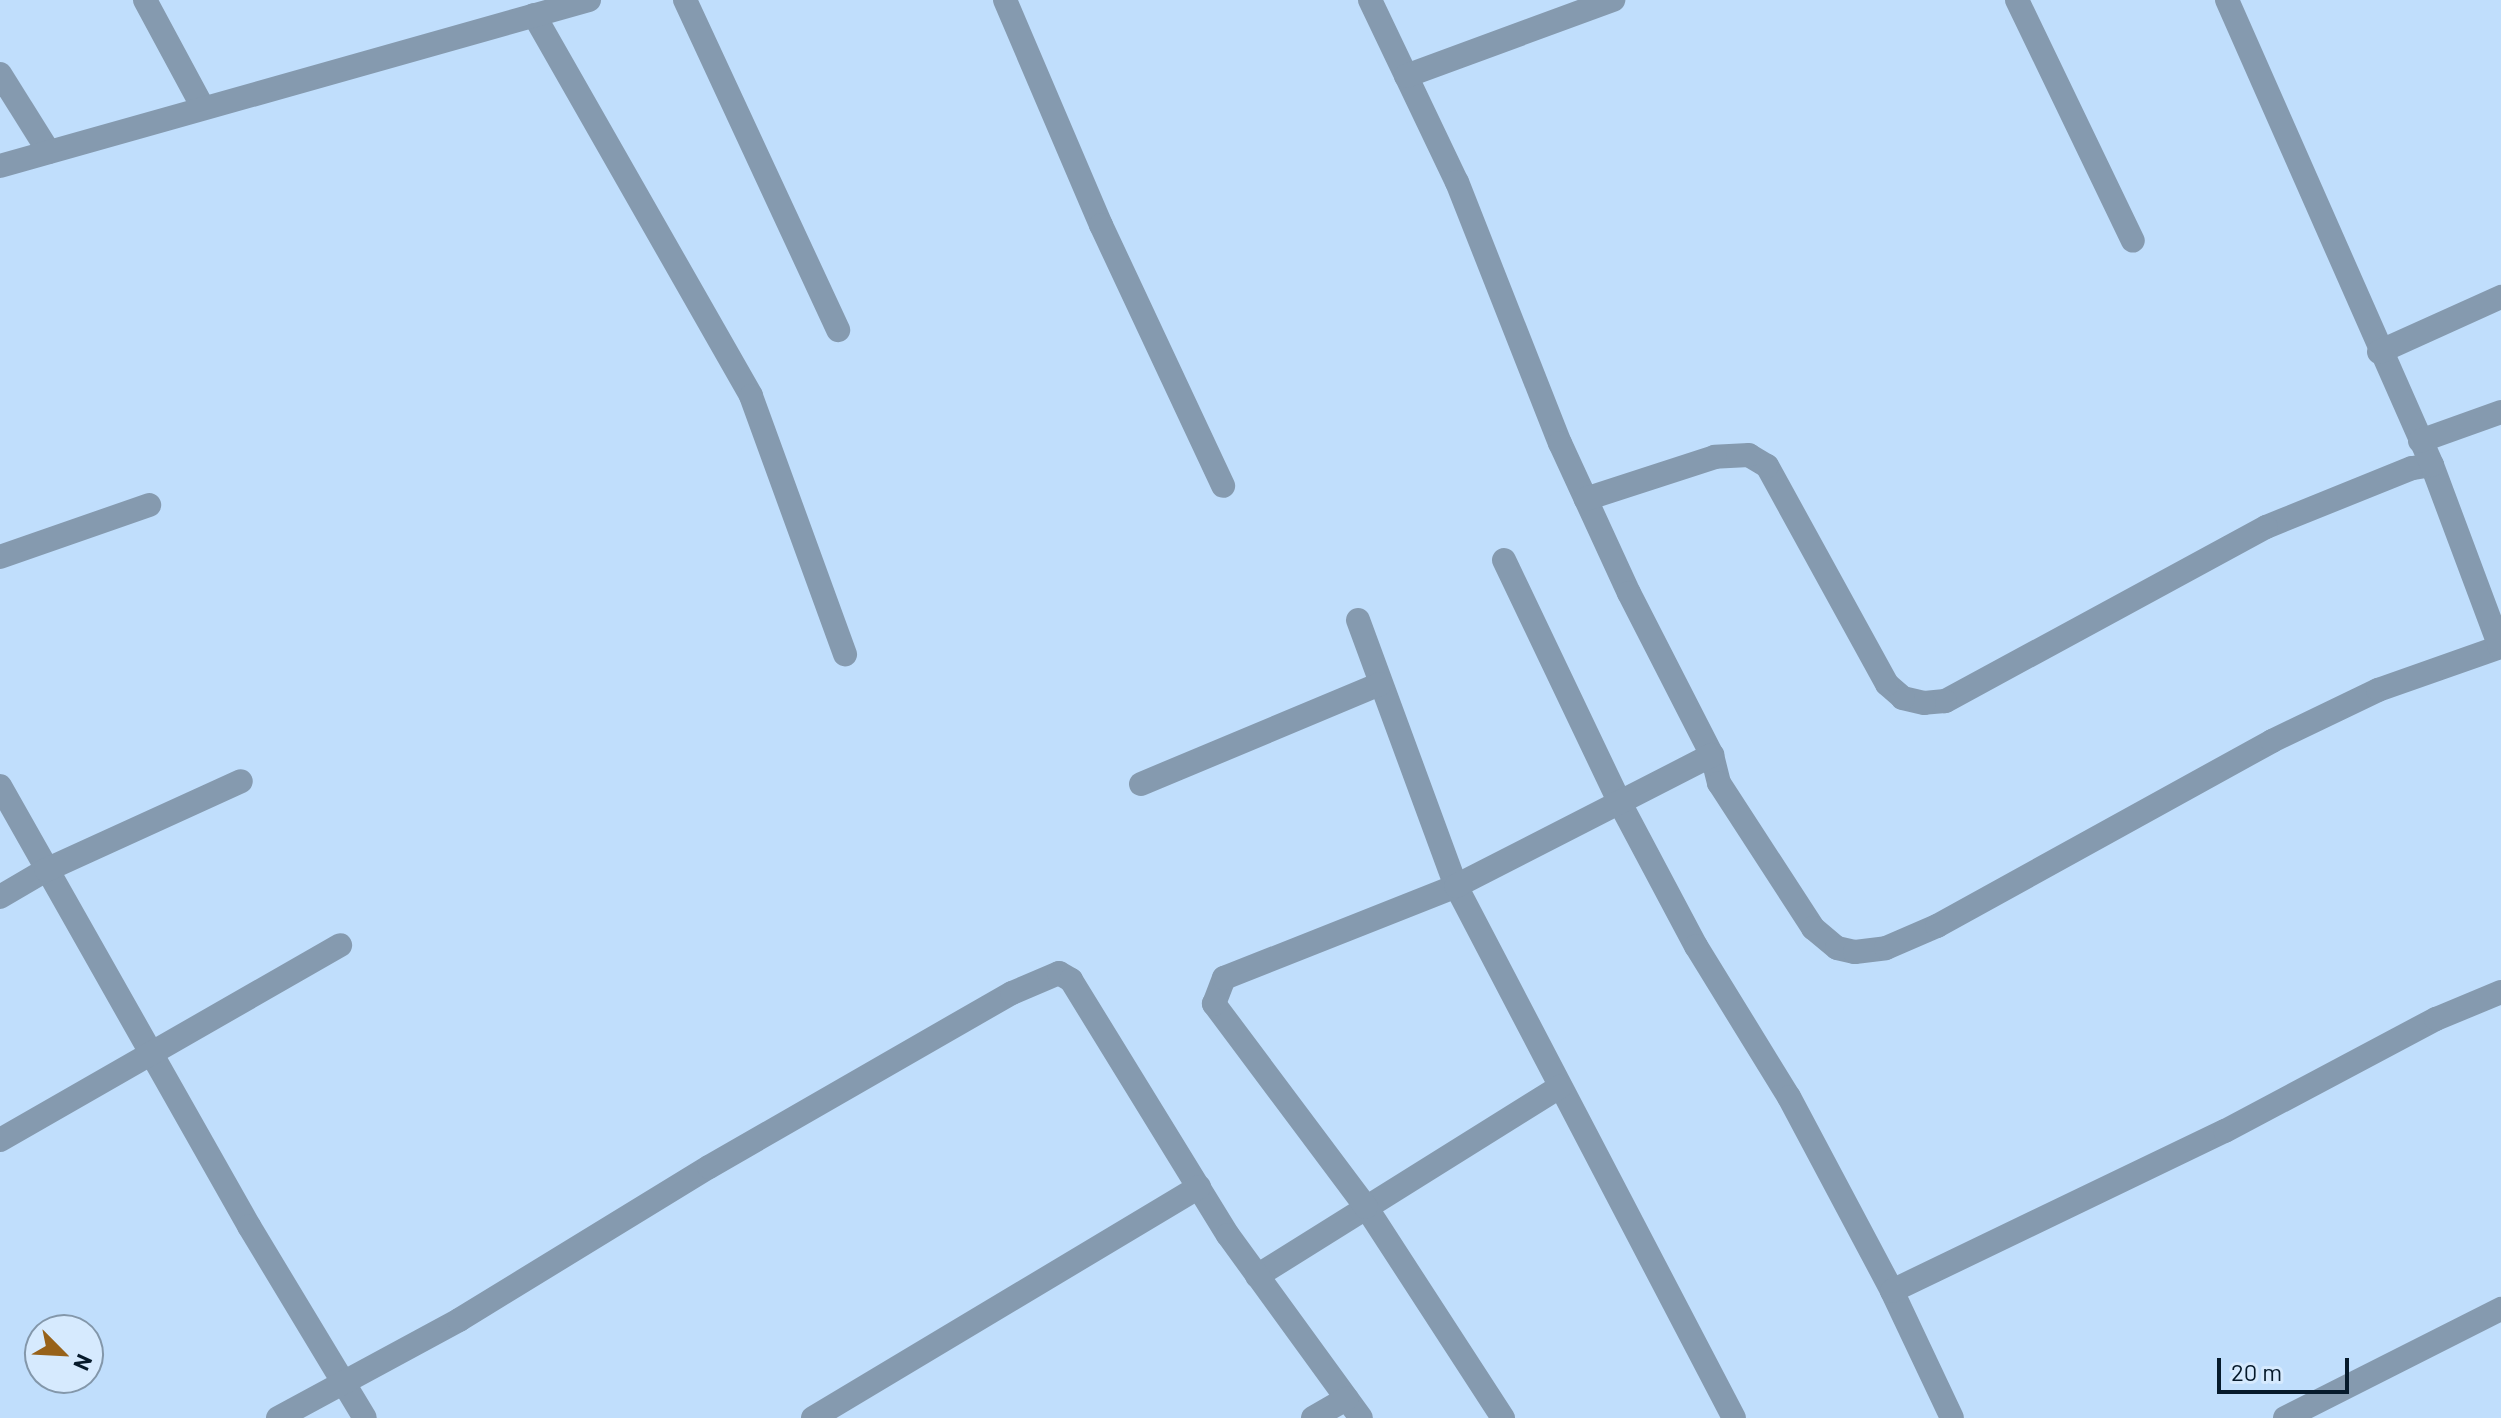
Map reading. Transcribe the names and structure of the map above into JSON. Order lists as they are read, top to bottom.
{
  "scale_bar": "20 m",
  "north": "bottom right"
}
